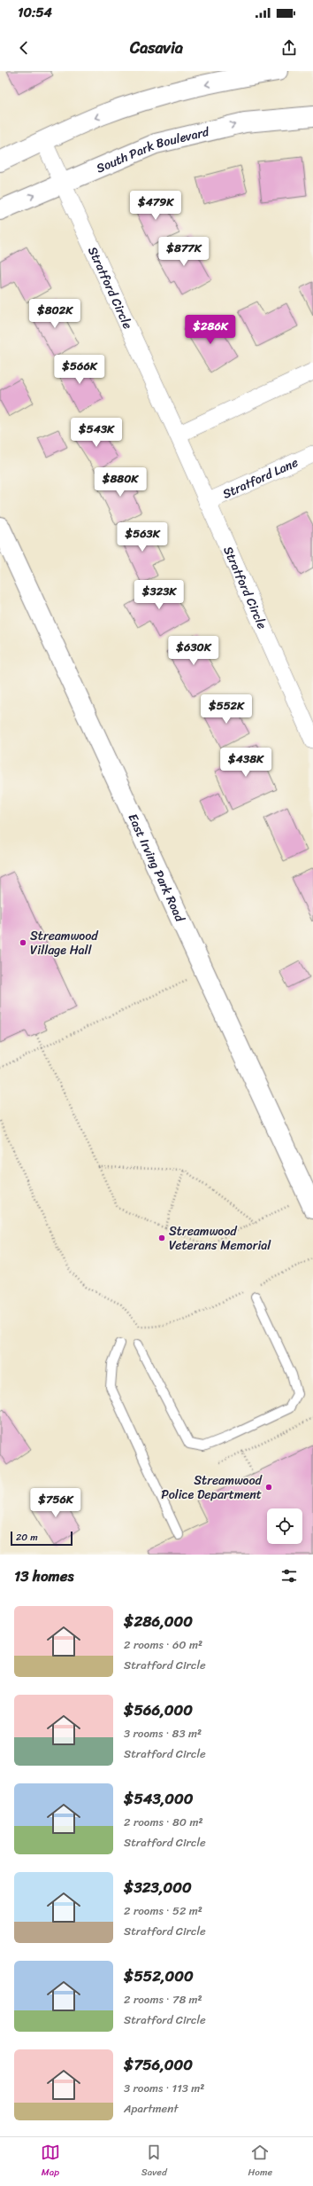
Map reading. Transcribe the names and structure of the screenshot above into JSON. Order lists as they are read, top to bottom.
{
  "streets": {
    "main road": ["South Park Boulevard", "East Irving Park Road"],
    "street": ["Stratford Circle", "Stratford Lane"]
  },
  "crossings": [
    ["South Park Boulevard", "Stratford Circle"],
    ["Stratford Circle", "Stratford Lane"]
  ],
  "places": ["Streamwood Village Hall", "Streamwood Veterans Memorial", "Streamwood Police Department"],
  "scale_bar": "20 m",
  "page": {
    "status": "10:54",
    "header": "Casavia",
    "price": [
      "$479K",
      "$877K",
      "$802K",
      "$286K",
      "$566K",
      "$543K",
      "$880K",
      "$563K",
      "$323K",
      "$630K",
      "$552K",
      "$438K",
      "$756K"
    ],
    "scale": "20 m",
    "heading": "13 homes",
    "list": [
      {
        "name": "$286,000",
        "note": "2 rooms · 60 m² · Stratford Circle"
      },
      {
        "name": "$566,000",
        "note": "3 rooms · 83 m² · Stratford Circle"
      },
      {
        "name": "$543,000",
        "note": "2 rooms · 80 m² · Stratford Circle"
      },
      {
        "name": "$323,000",
        "note": "2 rooms · 52 m² · Stratford Circle"
      },
      {
        "name": "$552,000",
        "note": "2 rooms · 78 m² · Stratford Circle"
      },
      {
        "name": "$756,000",
        "note": "3 rooms · 113 m² · Apartment"
      }
    ],
    "tabs": ["Map", "Saved", "Home"]
  }
}
